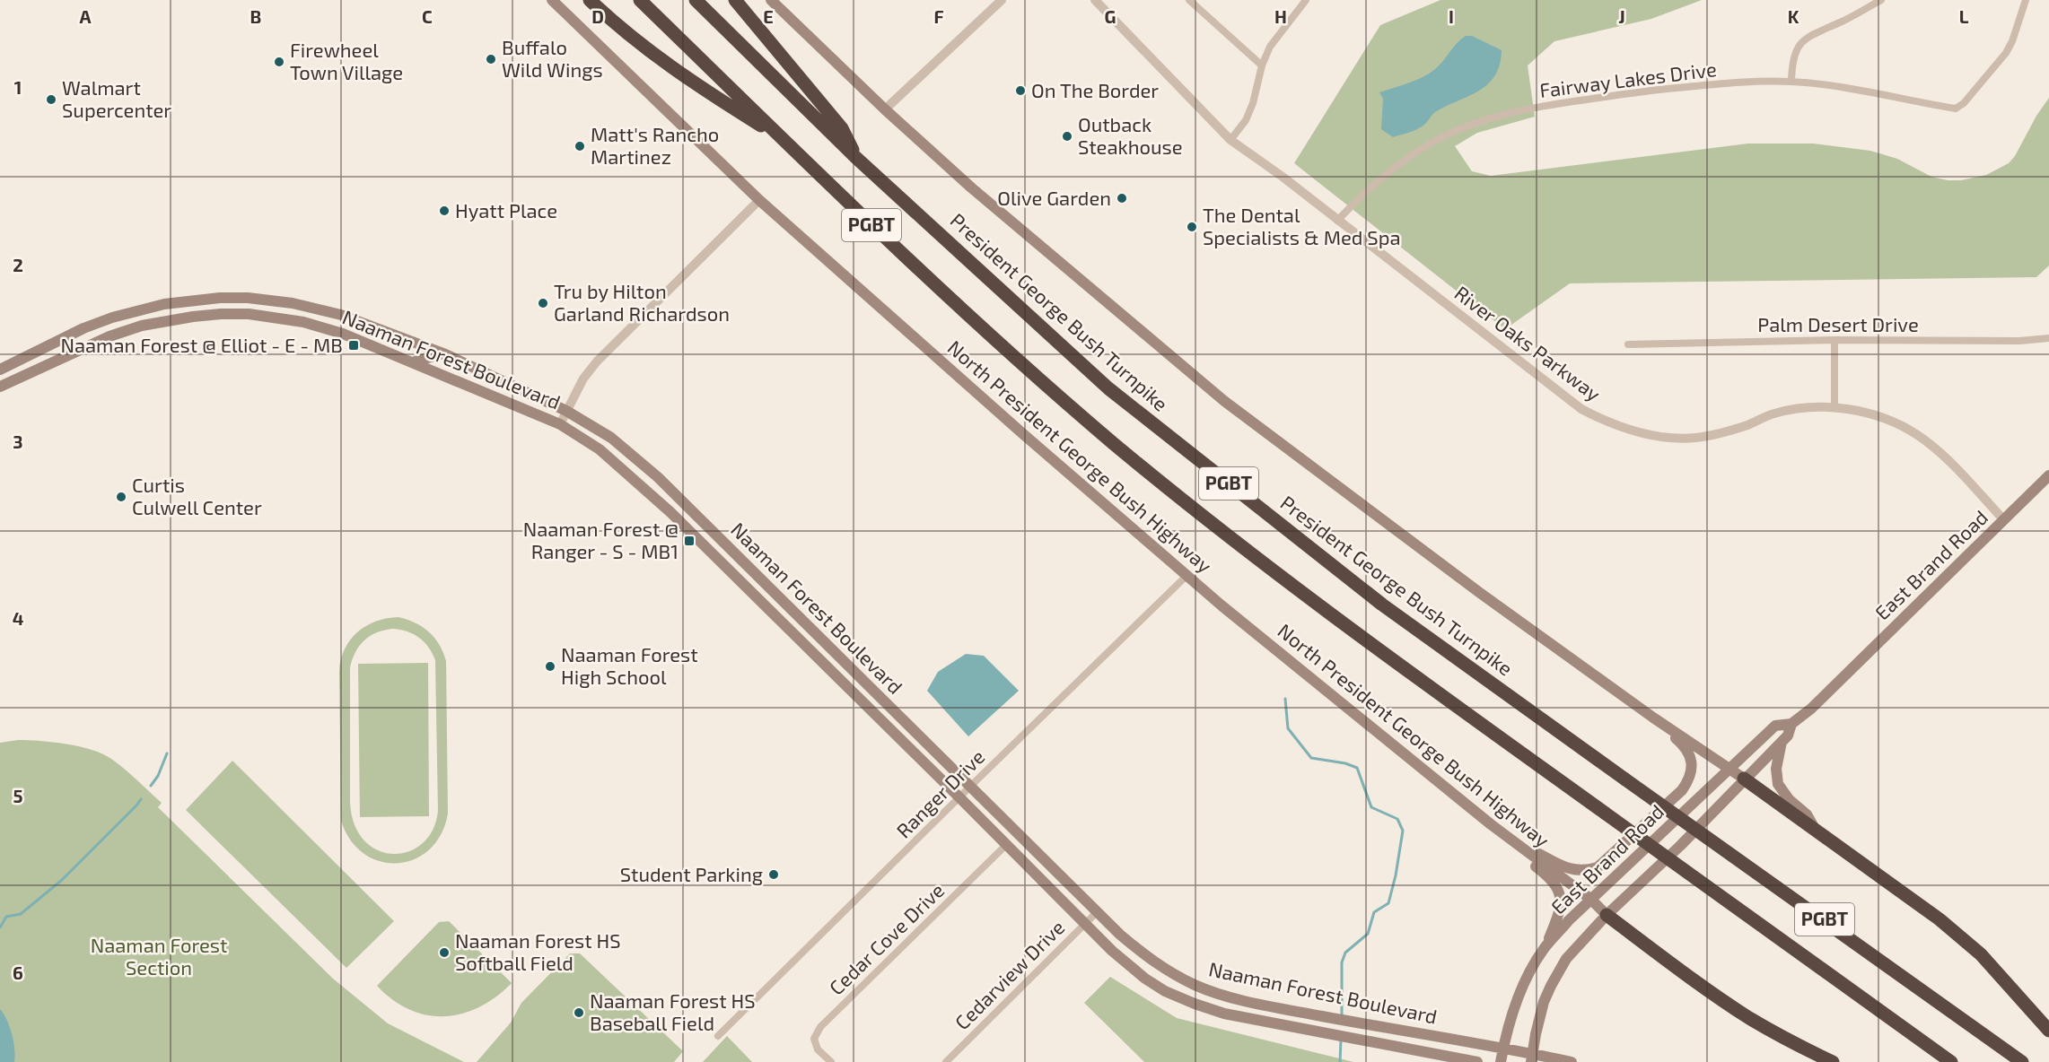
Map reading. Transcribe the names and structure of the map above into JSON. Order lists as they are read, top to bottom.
{
  "streets": {
    "highway": ["PGBT", "President George Bush Turnpike"],
    "main road": ["Naaman Forest Boulevard", "North President George Bush Highway", "East Brand Road"],
    "street": [
      "Fairway Lakes Drive",
      "Palm Desert Drive",
      "River Oaks Parkway",
      "Ranger Drive",
      "Cedar Cove Drive",
      "Cedarview Drive"
    ]
  },
  "crossings": [
    ["Fairway Lakes Drive", "River Oaks Parkway"],
    ["River Oaks Parkway", "East Brand Road"],
    ["Naaman Forest Boulevard", "East Brand Road"],
    ["Naaman Forest Boulevard", "Ranger Drive"],
    ["Naaman Forest Boulevard", "Cedar Cove Drive"],
    ["Naaman Forest Boulevard", "Cedarview Drive"],
    ["North President George Bush Highway", "East Brand Road"],
    ["North President George Bush Highway", "Ranger Drive"]
  ],
  "parks": ["Naaman Forest Section"],
  "places": {
    "other": [
      "Buffalo Wild Wings",
      "Firewheel Town Village",
      "On The Border",
      "Walmart Supercenter",
      "Outback Steakhouse",
      "Matt's Rancho Martinez",
      "Olive Garden",
      "Hyatt Place",
      "The Dental Specialists & Med Spa",
      "Tru by Hilton Garland Richardson",
      "Curtis Culwell Center",
      "Naaman Forest High School",
      "Student Parking",
      "Naaman Forest HS Softball Field",
      "Naaman Forest HS Baseball Field"
    ],
    "transit": ["Naaman Forest @ Elliot - E - MB", "Naaman Forest @ Ranger - S - MB1"]
  },
  "grid": {
    "columns": [
      "A",
      "B",
      "C",
      "D",
      "E",
      "F",
      "G",
      "H",
      "I",
      "J",
      "K",
      "L"
    ],
    "rows": [
      "1",
      "2",
      "3",
      "4",
      "5",
      "6"
    ]
  }
}
